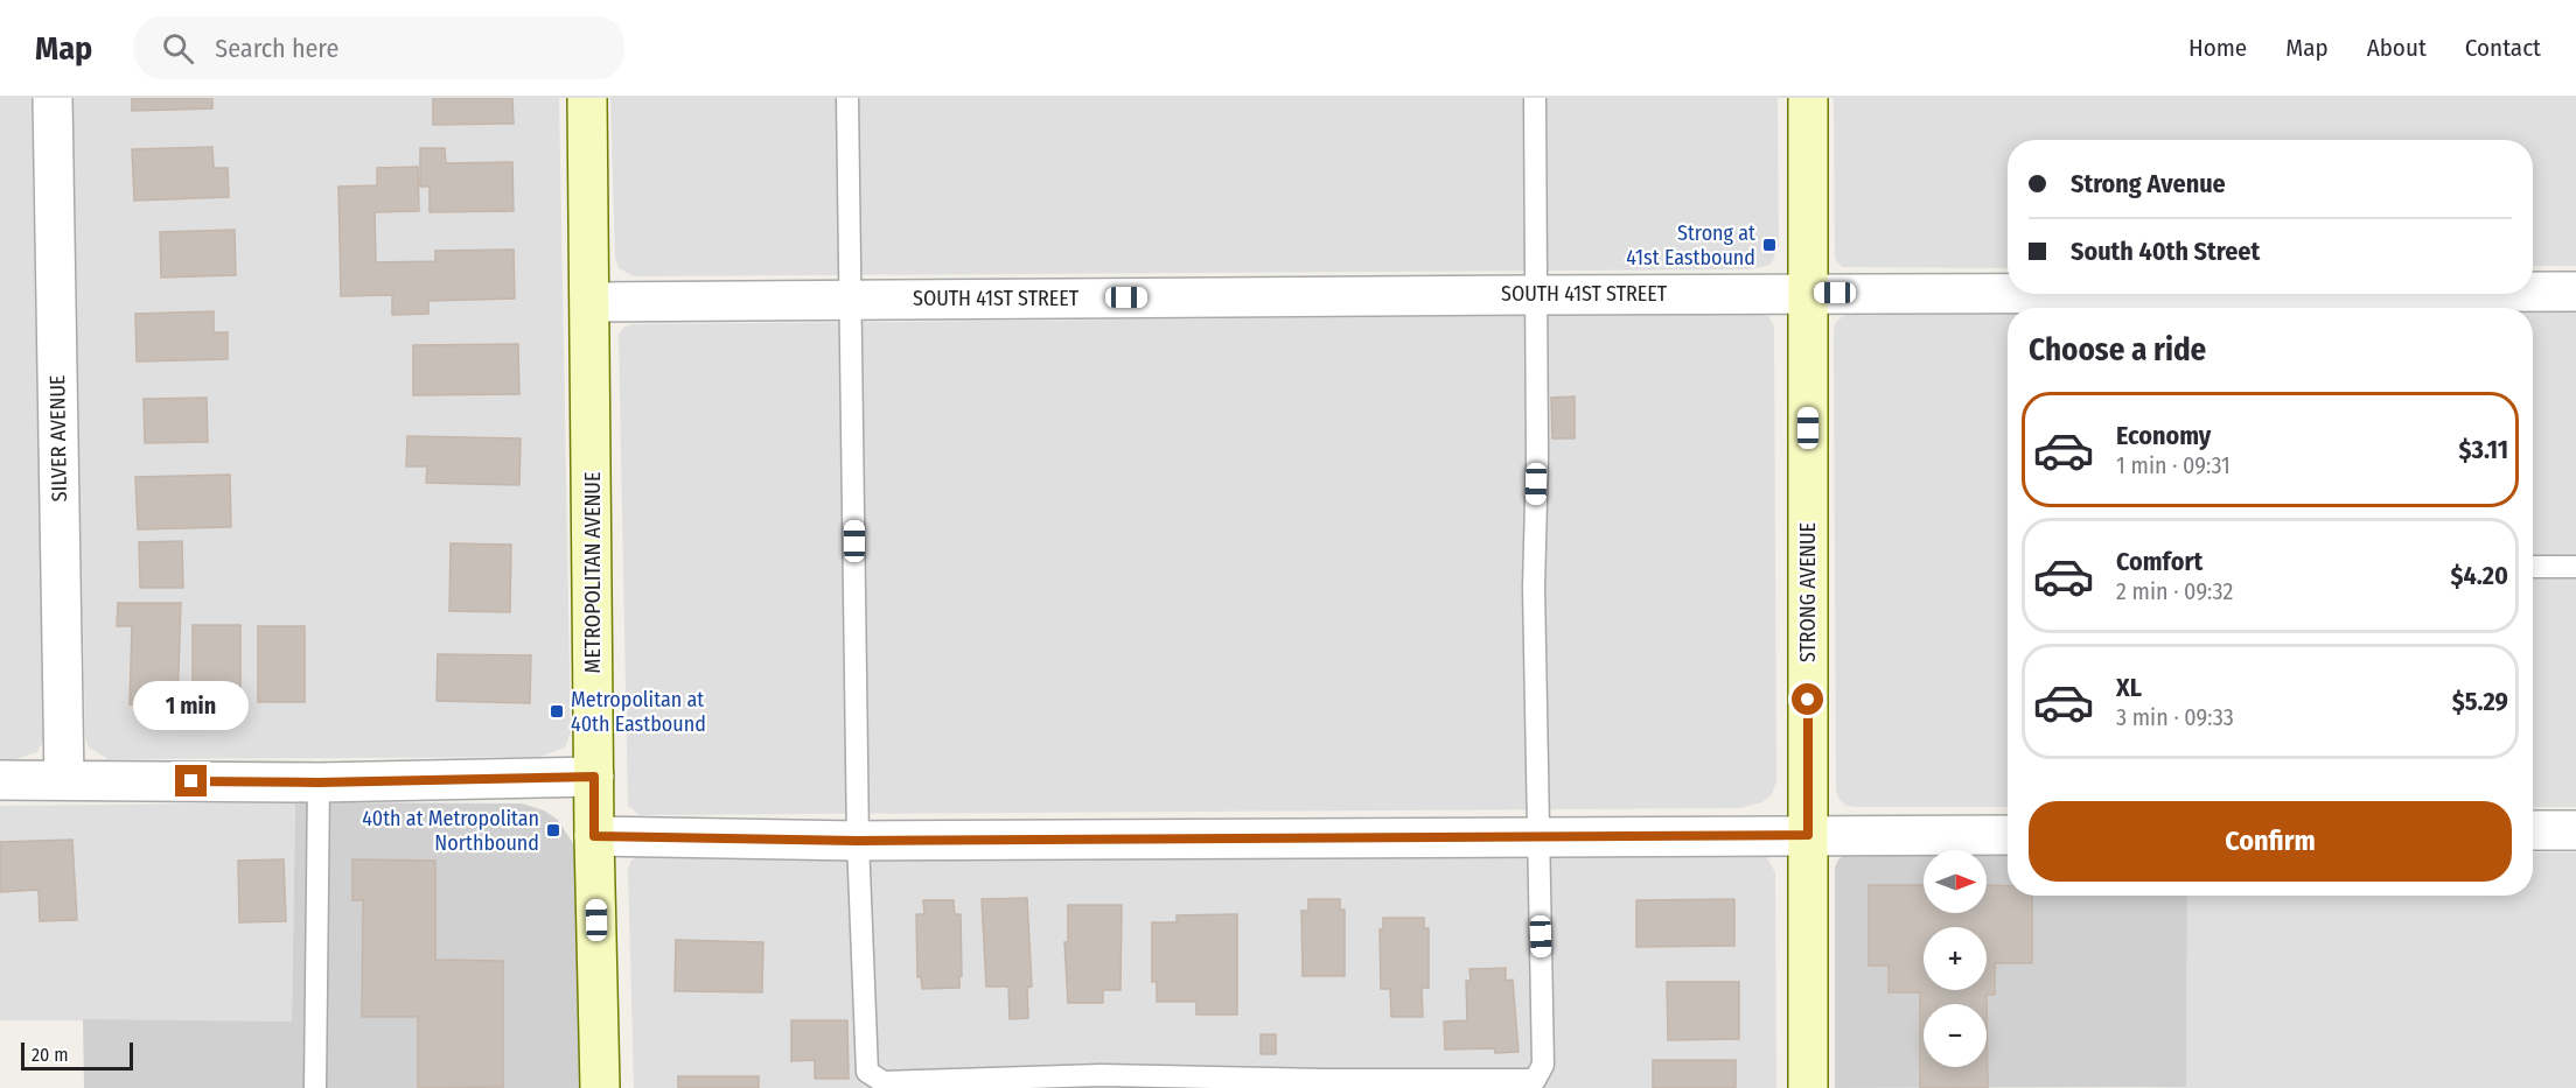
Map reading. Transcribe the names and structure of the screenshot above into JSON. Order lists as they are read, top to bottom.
{
  "streets": {
    "main road": ["METROPOLITAN AVENUE", "STRONG AVENUE"],
    "street": ["SOUTH 41ST STREET", "SILVER AVENUE"]
  },
  "crossings": [
    ["SOUTH 41ST STREET", "METROPOLITAN AVENUE"],
    ["SOUTH 41ST STREET", "STRONG AVENUE"]
  ],
  "places": {
    "transit": ["Strong at 41st Eastbound", "Metropolitan at 40th Eastbound", "40th at Metropolitan Northbound"]
  },
  "scale_bar": "20 m",
  "north": "right",
  "page": {
    "header": "Map",
    "search": "Search here",
    "nav": [
      "Home",
      "Map",
      "About",
      "Contact"
    ],
    "banner": ["Strong Avenue", "South 40th Street"],
    "heading": "Choose a ride",
    "list": [
      {
        "name": "Economy",
        "note": "1 min · 09:31",
        "value": "$3.11"
      },
      {
        "name": "Comfort",
        "note": "2 min · 09:32",
        "value": "$4.20"
      },
      {
        "name": "XL",
        "note": "3 min · 09:33",
        "value": "$5.29"
      }
    ],
    "bubble": "1 min",
    "buttons": "Confirm",
    "map_buttons": ["+", "−"],
    "scale": "20 m"
  }
}
